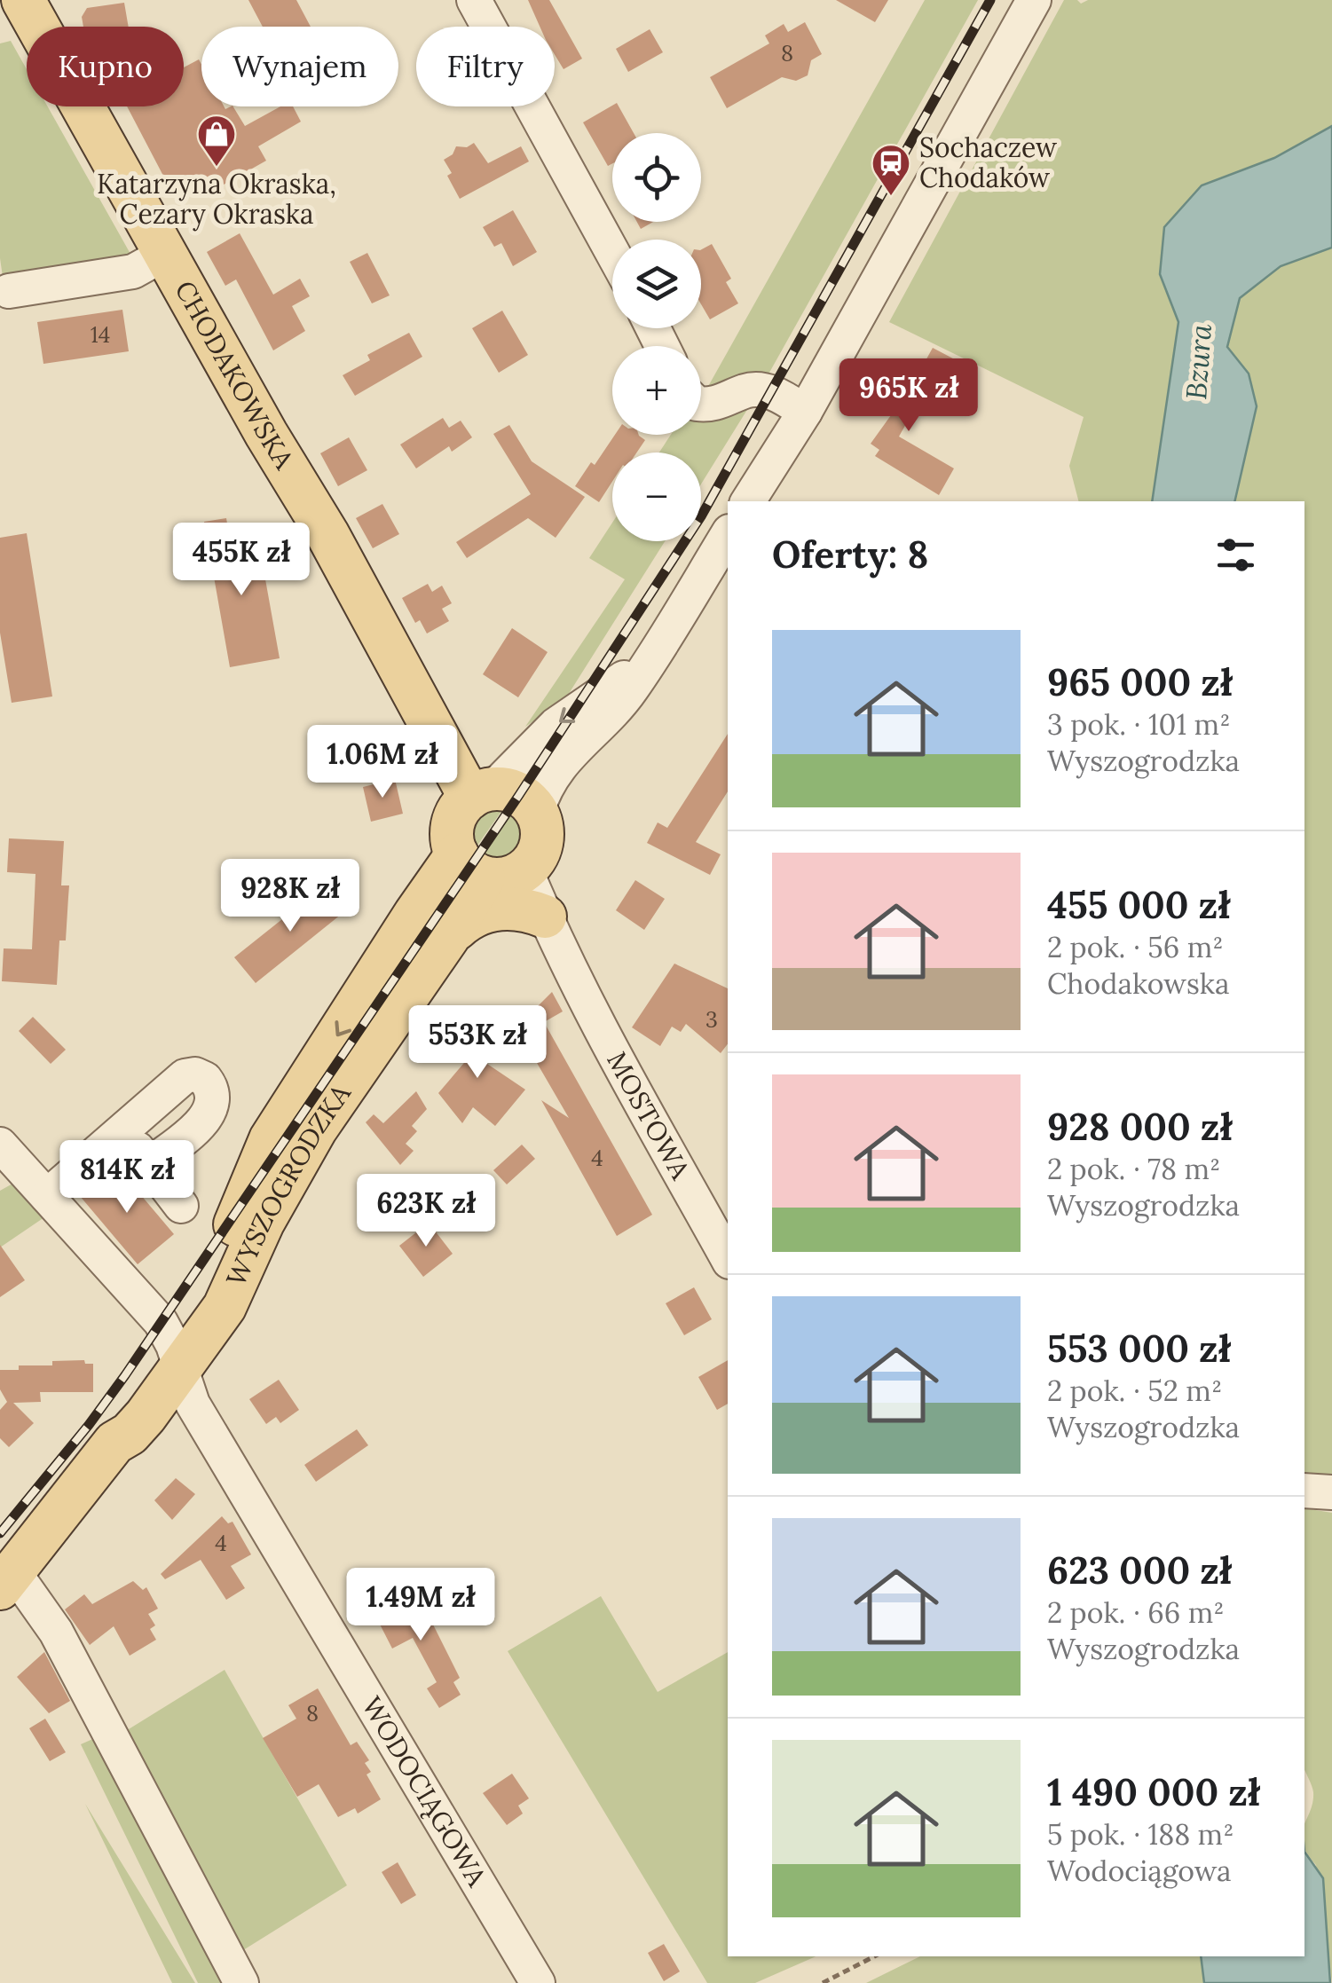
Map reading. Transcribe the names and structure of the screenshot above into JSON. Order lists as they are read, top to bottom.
{
  "streets": {
    "main road": ["CHODAKOWSKA", "WYSZOGRODZKA"],
    "street": ["MOSTOWA", "WODOCIĄGOWA"]
  },
  "crossings": [
    ["CHODAKOWSKA", "MOSTOWA"],
    ["CHODAKOWSKA", "WYSZOGRODZKA"],
    ["MOSTOWA", "WYSZOGRODZKA"],
    ["WYSZOGRODZKA", "WODOCIĄGOWA"]
  ],
  "water": ["Bzura"],
  "places": {
    "shop": ["Katarzyna Okraska, Cezary Okraska"],
    "station": ["Sochaczew Chodaków"]
  },
  "house_numbers": [
    "8",
    "14",
    "3",
    "4",
    "4",
    "8"
  ],
  "page": {
    "chip": ["Kupno", "Wynajem", "Filtry"],
    "map_buttons": ["+", "−"],
    "price": [
      "965K zł",
      "455K zł",
      "1.06M zł",
      "928K zł",
      "553K zł",
      "814K zł",
      "623K zł",
      "1.49M zł"
    ],
    "heading": "Oferty: 8",
    "list": [
      {
        "name": "965 000 zł",
        "note": "3 pok. · 101 m² · Wyszogrodzka"
      },
      {
        "name": "455 000 zł",
        "note": "2 pok. · 56 m² · Chodakowska"
      },
      {
        "name": "928 000 zł",
        "note": "2 pok. · 78 m² · Wyszogrodzka"
      },
      {
        "name": "553 000 zł",
        "note": "2 pok. · 52 m² · Wyszogrodzka"
      },
      {
        "name": "623 000 zł",
        "note": "2 pok. · 66 m² · Wyszogrodzka"
      },
      {
        "name": "1 490 000 zł",
        "note": "5 pok. · 188 m² · Wodociągowa"
      }
    ]
  }
}
